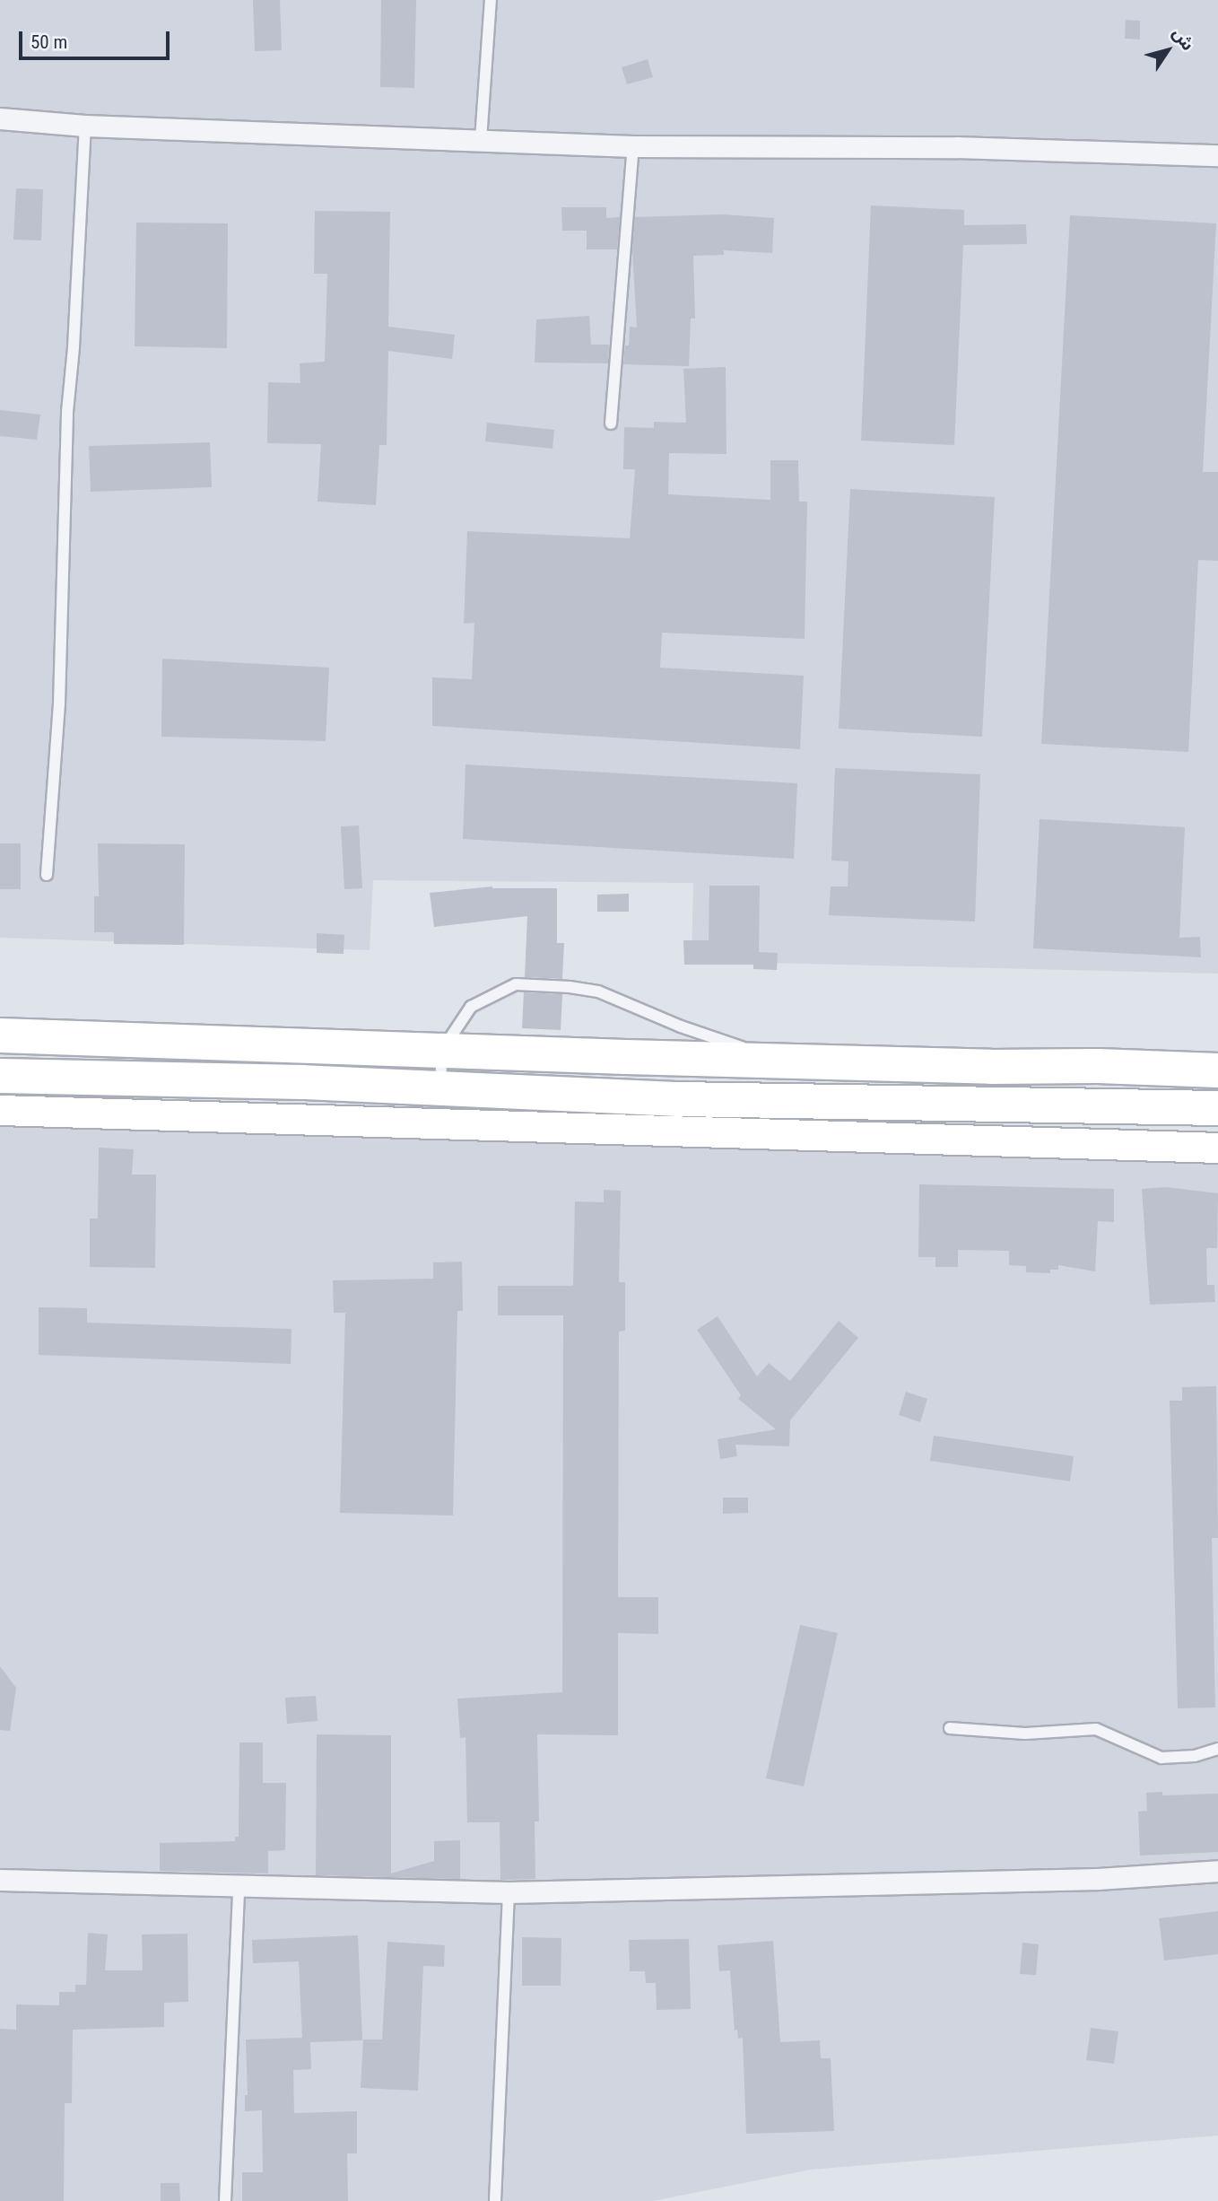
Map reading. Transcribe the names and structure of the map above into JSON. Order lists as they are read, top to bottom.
{
  "scale_bar": "50 m",
  "north": "top right"
}
